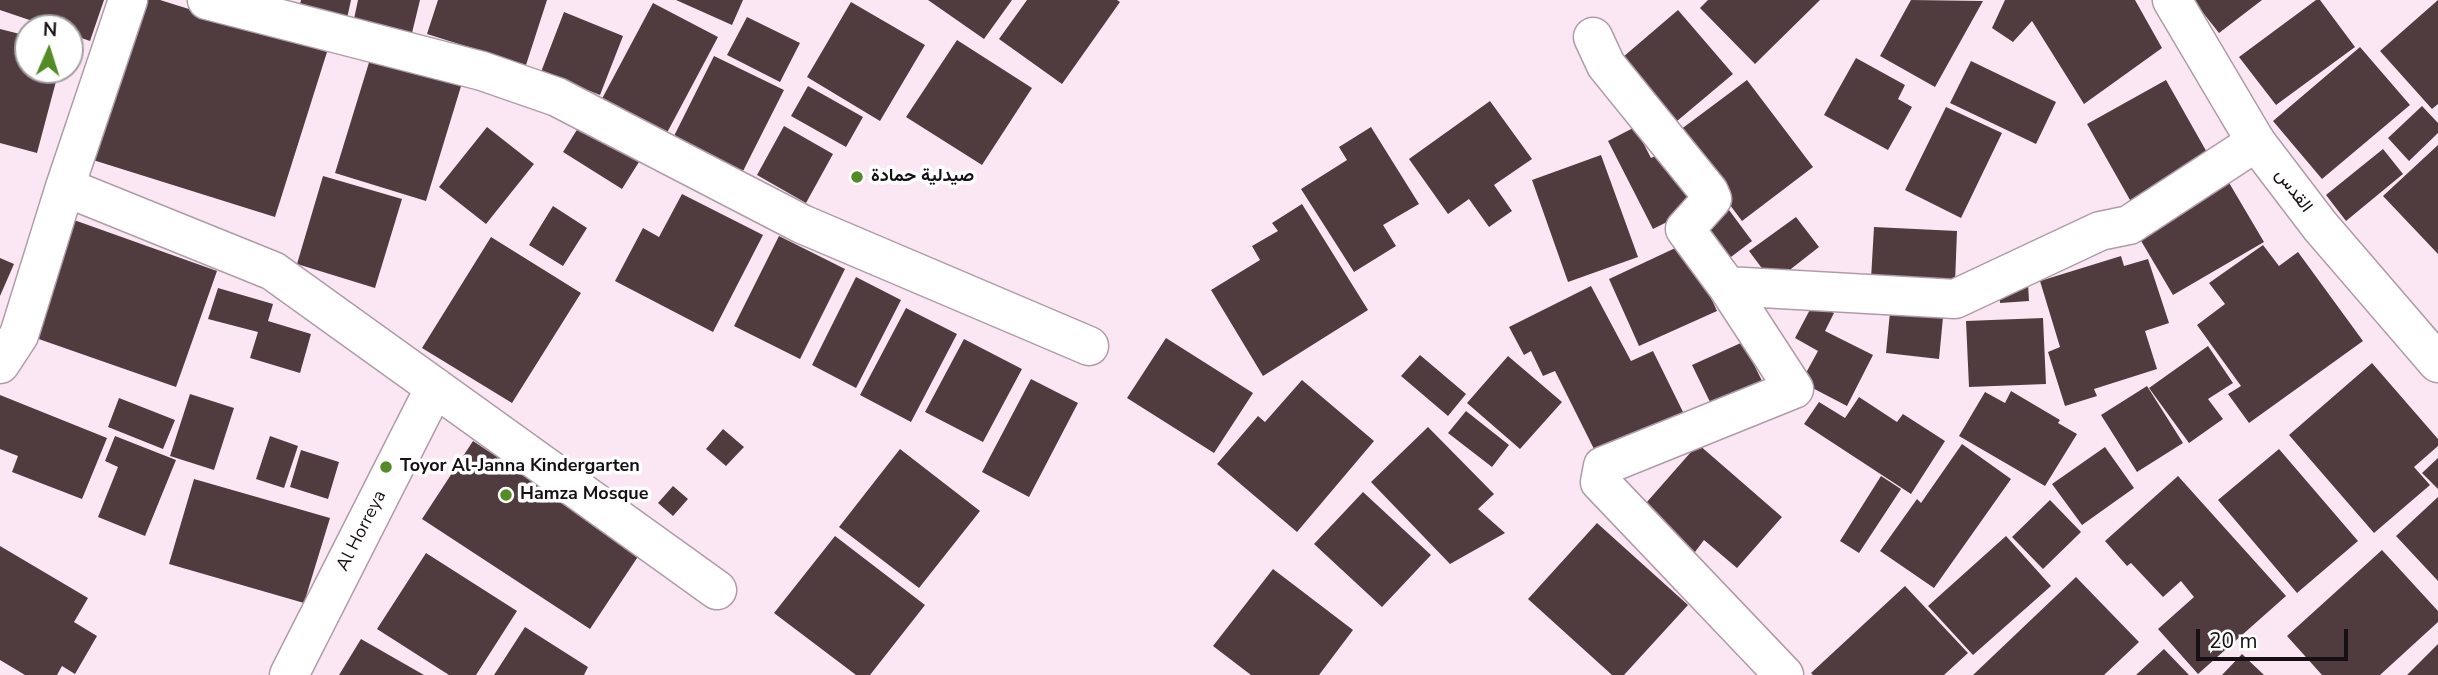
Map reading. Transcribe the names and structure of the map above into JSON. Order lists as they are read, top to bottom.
{
  "streets": {
    "street": ["القدس", "Al Horreya"]
  },
  "places": ["صيدلية حمادة", "Toyor Al-Janna Kindergarten", "Hamza Mosque"],
  "scale_bar": "20 m",
  "north": "top"
}
